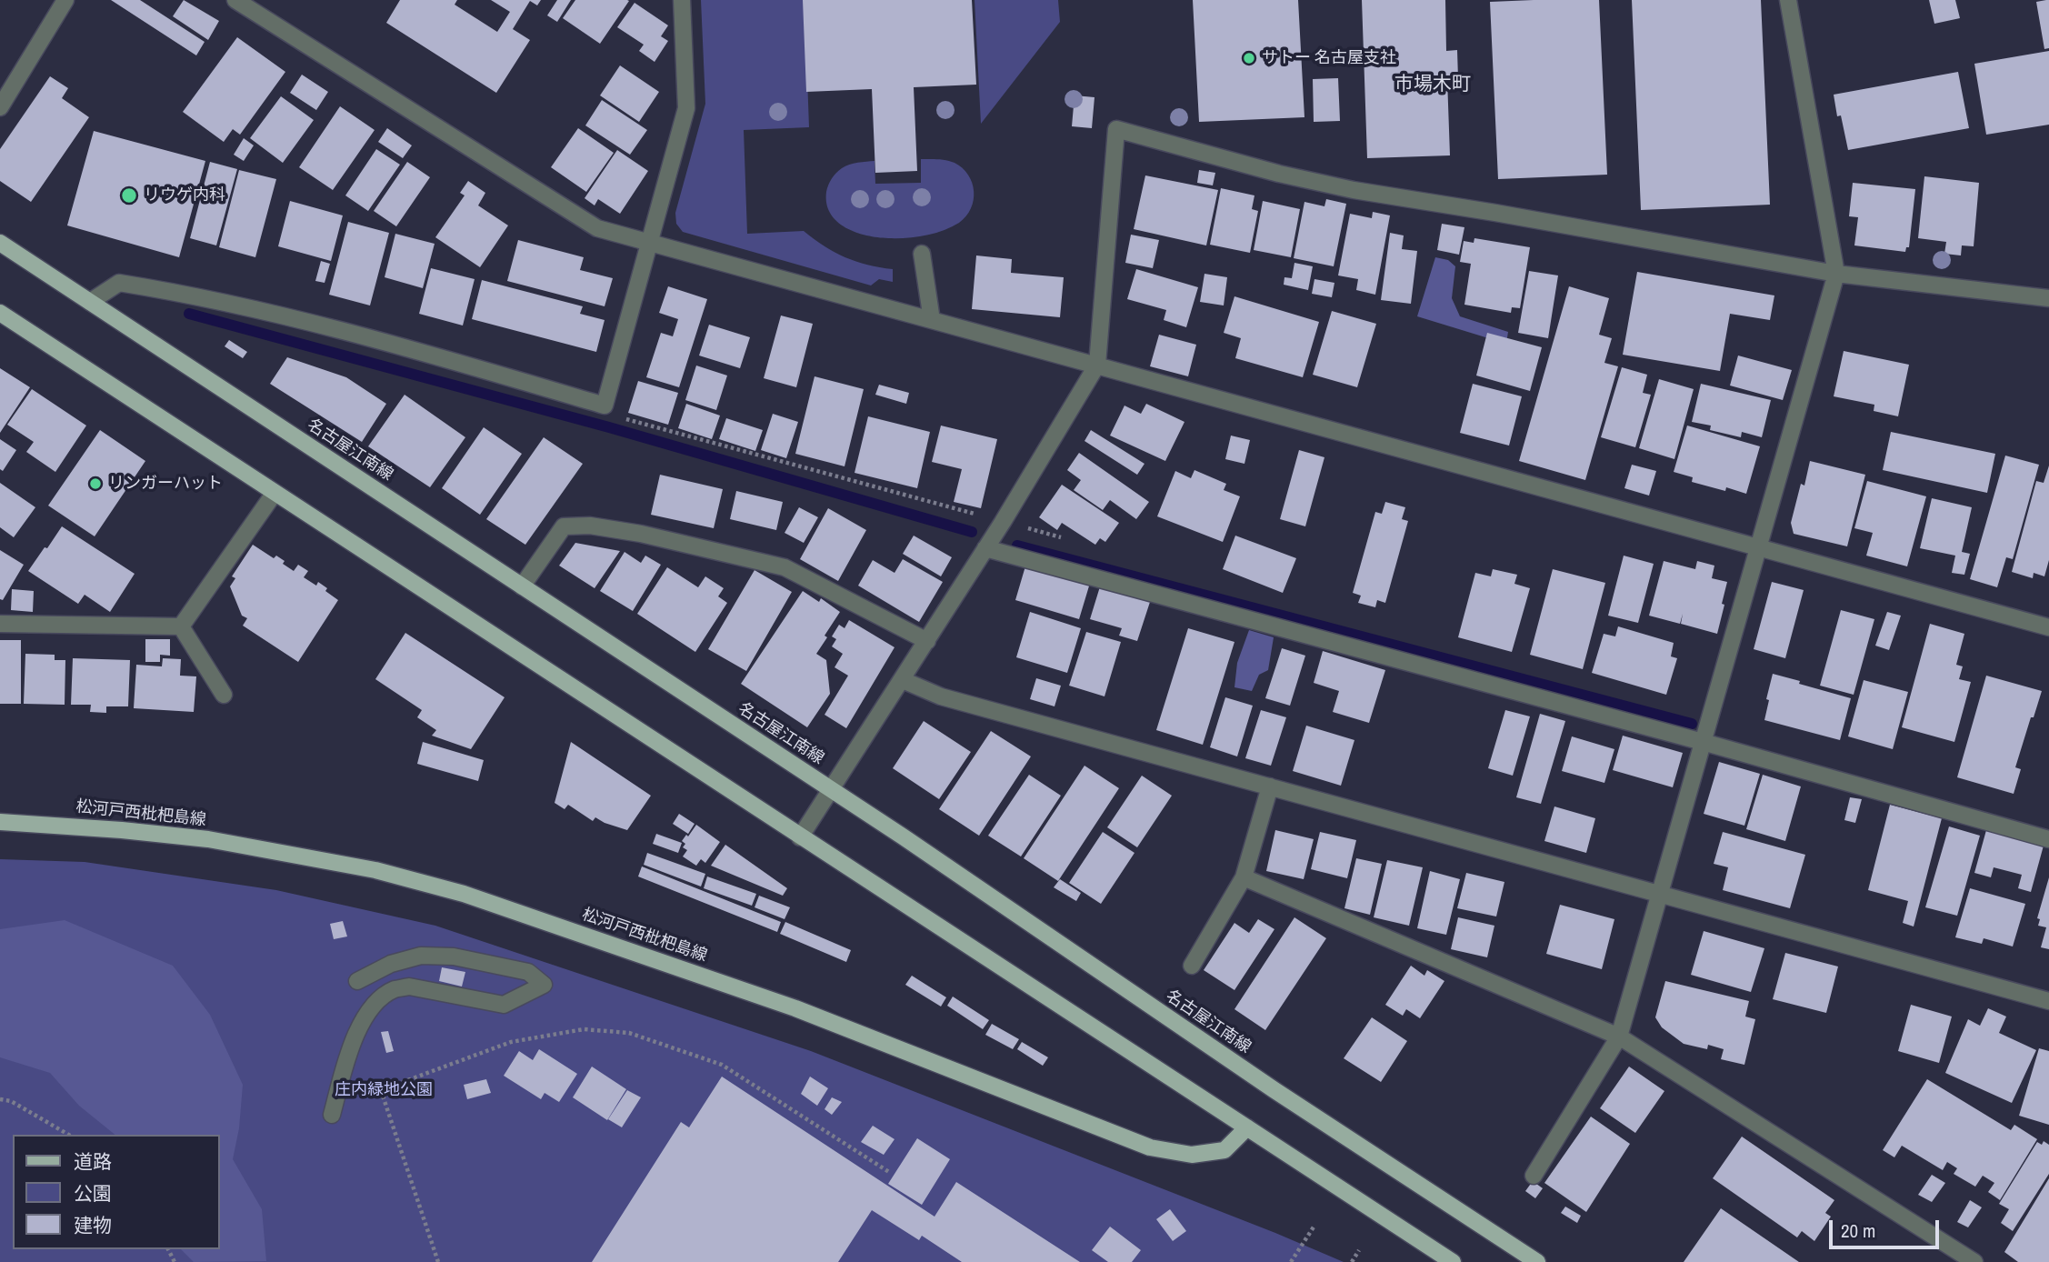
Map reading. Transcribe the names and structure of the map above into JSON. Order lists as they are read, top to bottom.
{
  "streets": {
    "main road": ["名古屋江南線", "松河戸西枇杷島線"]
  },
  "districts": ["市場木町"],
  "parks": ["庄内緑地公園"],
  "places": ["サトー 名古屋支社", "リウゲ内科", "リンガーハット"],
  "legend": ["道路", "公園", "建物"],
  "scale_bar": "20 m"
}
